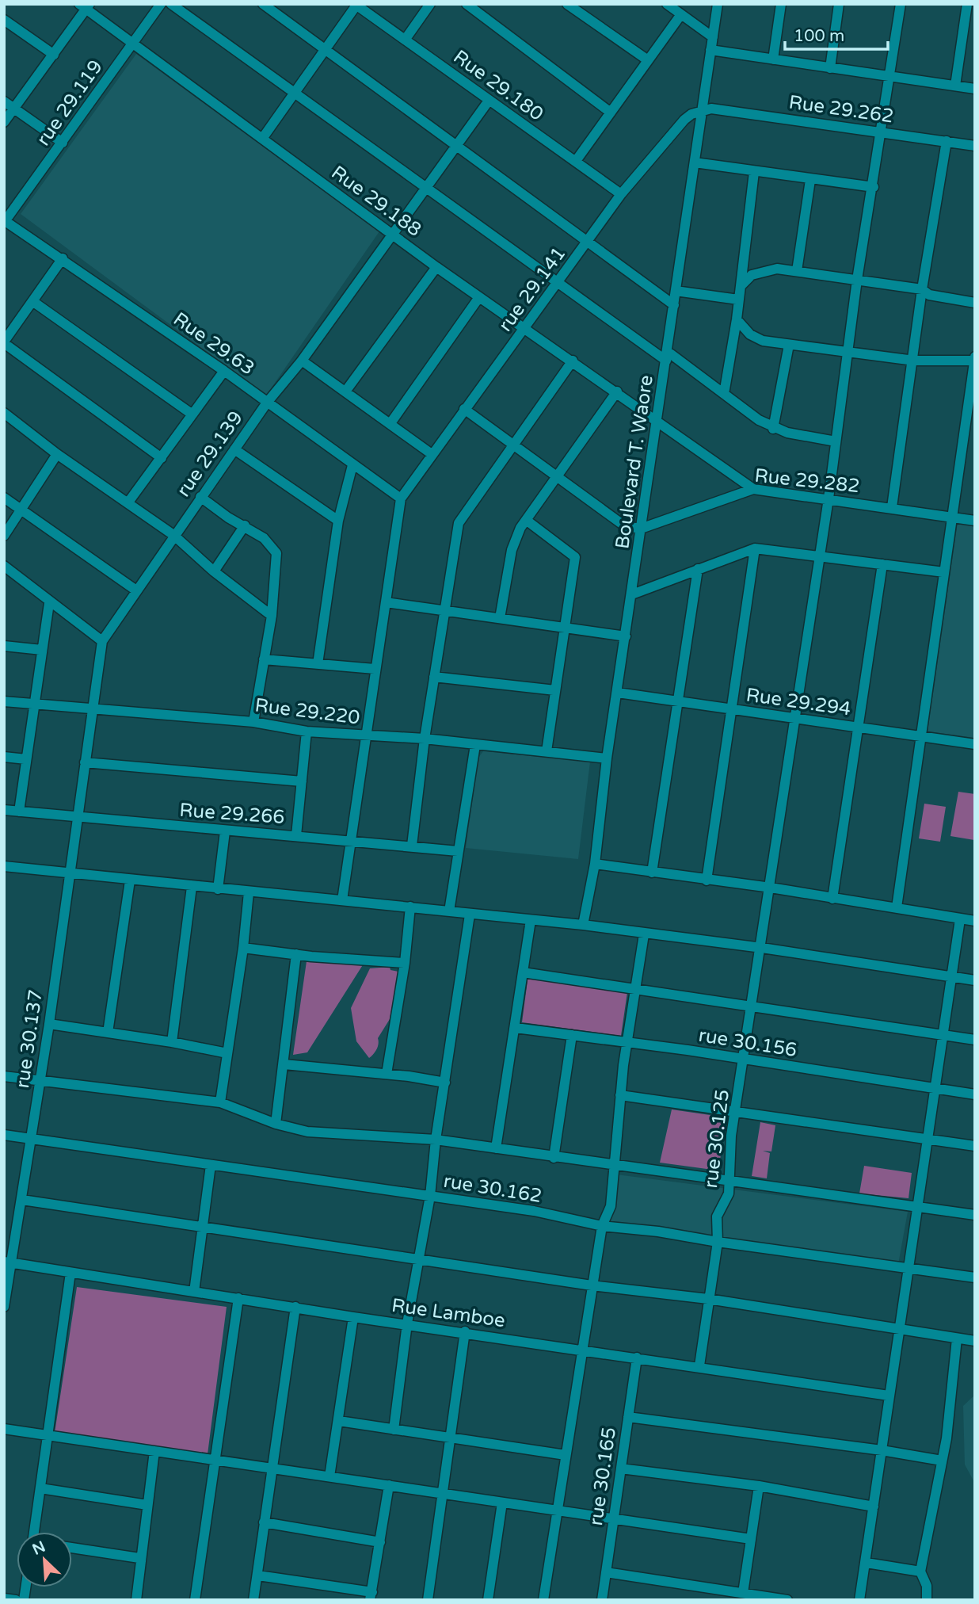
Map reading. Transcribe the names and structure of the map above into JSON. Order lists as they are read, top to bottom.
{
  "streets": {
    "street": [
      "Rue 29.180",
      "rue 29.119",
      "Rue 29.262",
      "Rue 29.188",
      "rue 29.141",
      "Rue 29.63",
      "rue 29.139",
      "Boulevard T. Waore",
      "Rue 29.282",
      "Rue 29.294",
      "Rue 29.220",
      "Rue 29.266",
      "rue 30.137",
      "rue 30.156",
      "rue 30.125",
      "rue 30.162",
      "Rue Lamboe",
      "rue 30.165"
    ]
  },
  "crossings": [
    ["Rue 29.180", "rue 29.141"],
    ["Rue 29.180", "rue 29.139"],
    ["rue 29.119", "Rue 29.188"],
    ["rue 29.119", "Rue 29.63"],
    ["Rue 29.262", "rue 29.141"],
    ["Rue 29.262", "Boulevard T. Waore"],
    ["Rue 29.262", "rue 30.125"],
    ["Rue 29.188", "rue 29.141"],
    ["Rue 29.188", "rue 29.139"],
    ["Rue 29.188", "Boulevard T. Waore"],
    ["Rue 29.188", "Rue 29.282"],
    ["rue 29.141", "Rue 29.63"],
    ["rue 29.141", "Boulevard T. Waore"],
    ["Rue 29.63", "rue 29.139"],
    ["rue 29.139", "Rue 29.220"],
    ["rue 29.139", "Rue 29.266"],
    ["rue 29.139", "rue 30.137"],
    ["Boulevard T. Waore", "Rue 29.282"],
    ["Boulevard T. Waore", "Rue 29.294"],
    ["Boulevard T. Waore", "Rue 29.220"],
    ["Rue 29.282", "rue 30.125"],
    ["Rue 29.294", "rue 30.125"],
    ["rue 30.137", "rue 30.162"],
    ["rue 30.137", "Rue Lamboe"],
    ["rue 30.156", "rue 30.125"],
    ["rue 30.125", "rue 30.162"],
    ["rue 30.125", "Rue Lamboe"],
    ["Rue Lamboe", "rue 30.165"]
  ],
  "scale_bar": "100 m",
  "north": "top left"
}
